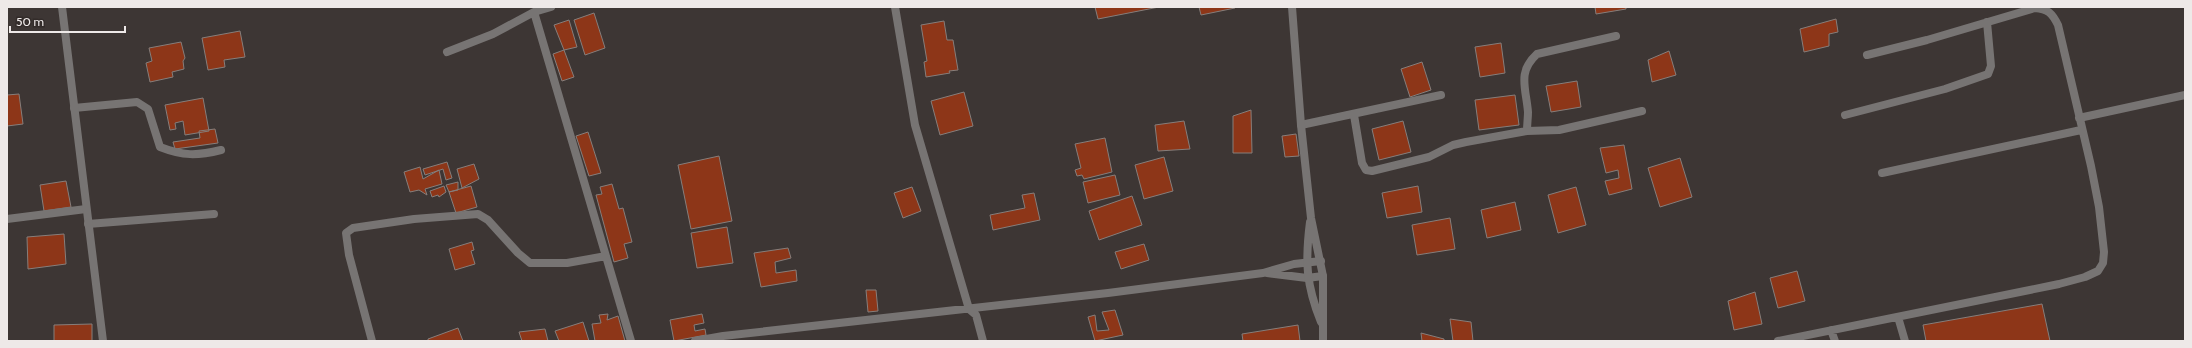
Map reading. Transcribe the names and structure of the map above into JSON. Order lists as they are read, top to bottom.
{
  "scale_bar": "50 m"
}
